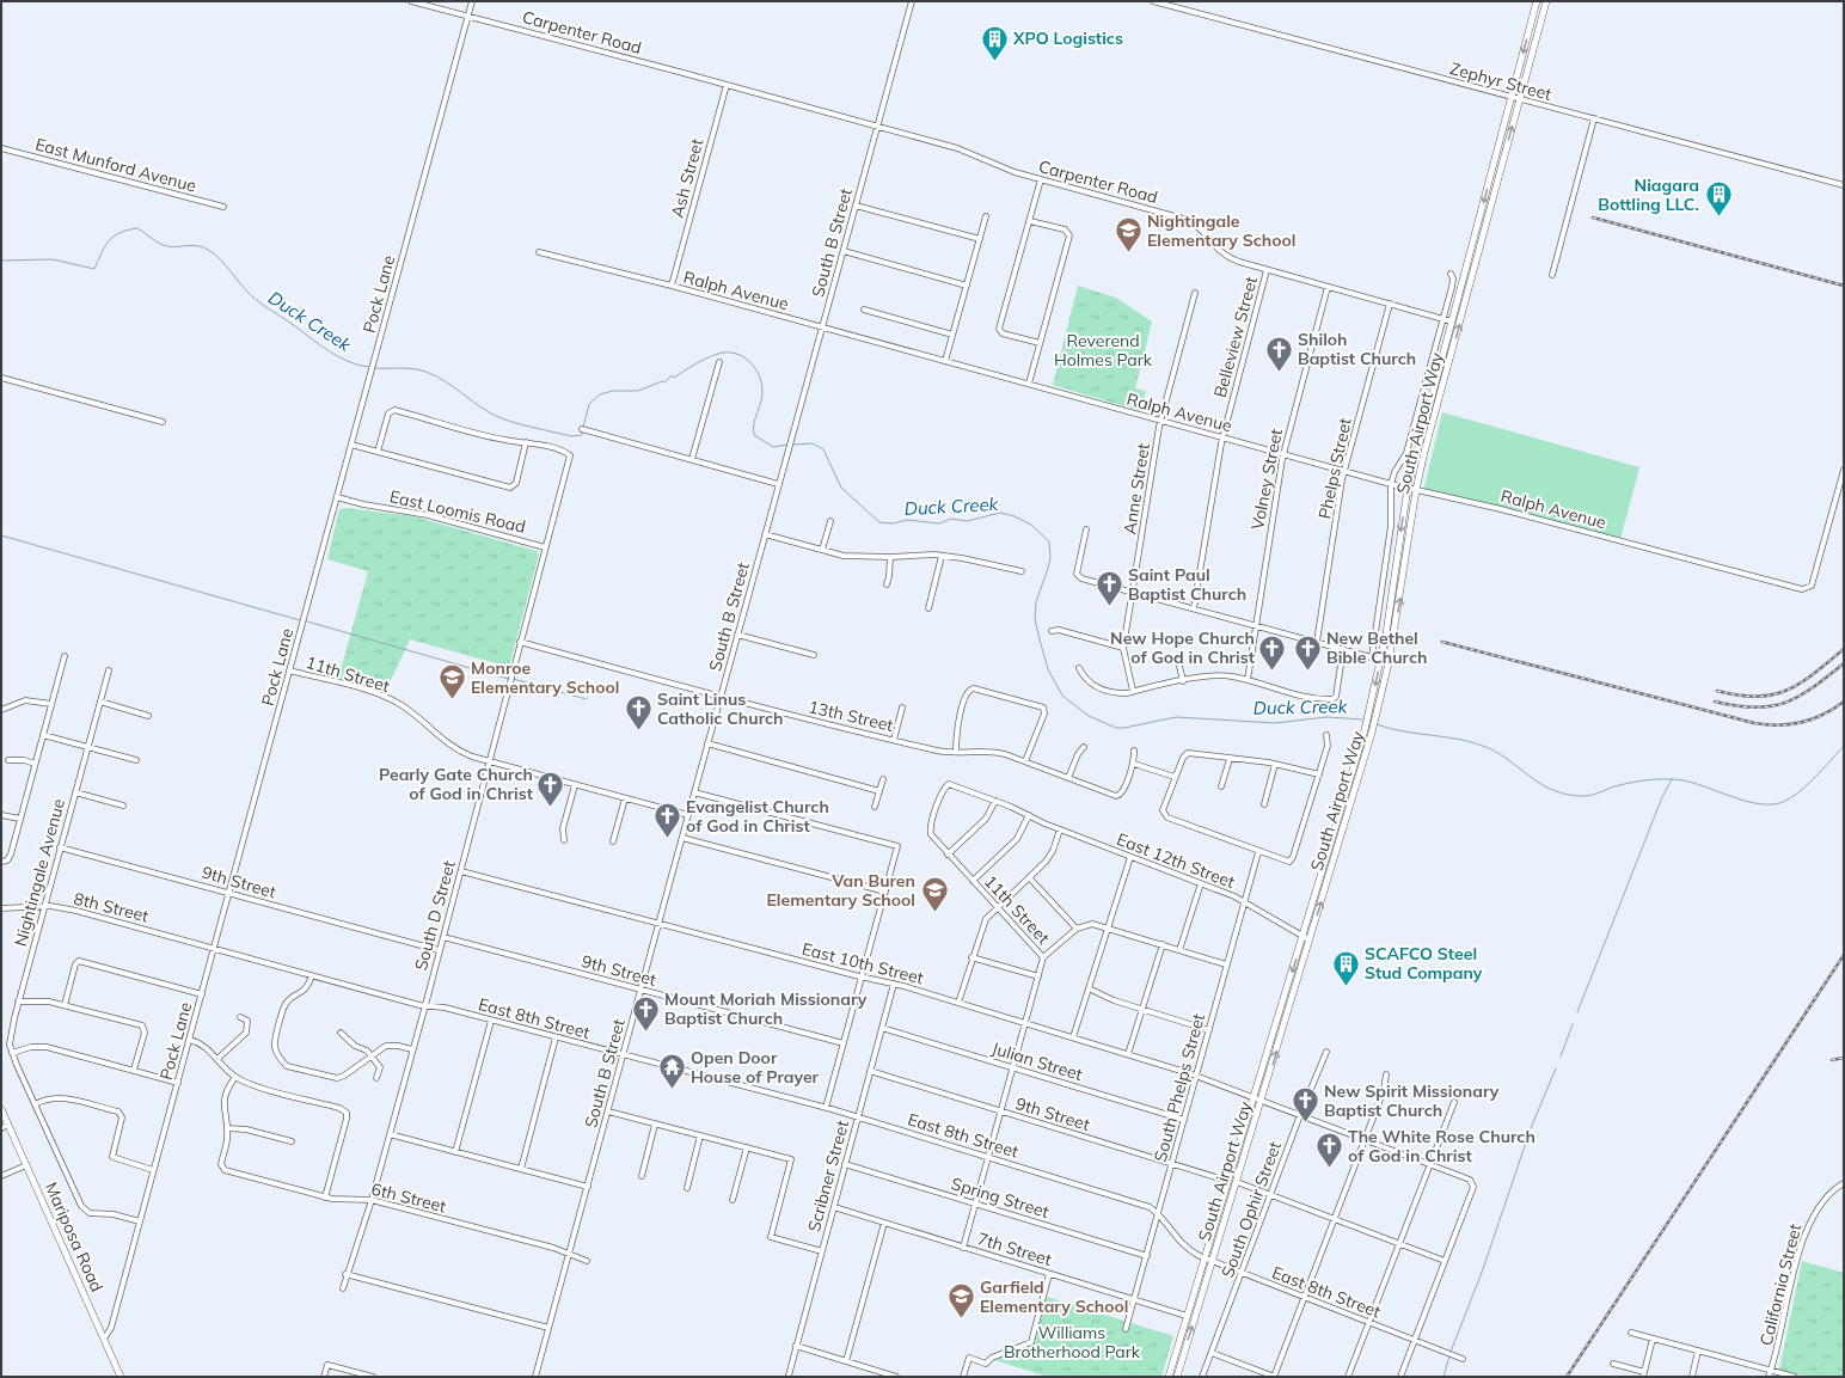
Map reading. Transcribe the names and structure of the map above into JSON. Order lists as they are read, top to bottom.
{
  "streets": {
    "main road": ["South Airport Way", "Mariposa Road"],
    "street": [
      "Carpenter Road",
      "Zephyr Street",
      "East Munford Avenue",
      "Ash Street",
      "South B Street",
      "Ralph Avenue",
      "Pock Lane",
      "Belleview Street",
      "Phelps Street",
      "Volney Street",
      "Anne Street",
      "East Loomis Road",
      "11th Street",
      "13th Street",
      "East 12th Street",
      "Nightingale Avenue",
      "9th Street",
      "8th Street",
      "South D Street",
      "East 10th Street",
      "East 8th Street",
      "Julian Street",
      "South Phelps Street",
      "Scribner Street",
      "6th Street",
      "Spring Street",
      "South Ophir Street",
      "7th Street",
      "California Street"
    ]
  },
  "crossings": [
    ["Carpenter Road", "Ash Street"],
    ["Carpenter Road", "South B Street"],
    ["Carpenter Road", "Pock Lane"],
    ["Carpenter Road", "Belleview Street"],
    ["Carpenter Road", "South Airport Way"],
    ["Carpenter Road", "Phelps Street"],
    ["Carpenter Road", "Volney Street"],
    ["Zephyr Street", "South Airport Way"],
    ["Ash Street", "Ralph Avenue"],
    ["South B Street", "Ralph Avenue"],
    ["South B Street", "11th Street"],
    ["South B Street", "13th Street"],
    ["South B Street", "9th Street"],
    ["South B Street", "East 10th Street"],
    ["South B Street", "East 8th Street"],
    ["South B Street", "6th Street"],
    ["Ralph Avenue", "Belleview Street"],
    ["Ralph Avenue", "South Airport Way"],
    ["Ralph Avenue", "Phelps Street"],
    ["Ralph Avenue", "Volney Street"],
    ["Ralph Avenue", "Anne Street"],
    ["Pock Lane", "East Loomis Road"],
    ["Pock Lane", "11th Street"],
    ["Pock Lane", "Nightingale Avenue"],
    ["Pock Lane", "9th Street"],
    ["Pock Lane", "8th Street"],
    ["Pock Lane", "East 8th Street"],
    ["Pock Lane", "Mariposa Road"],
    ["South Airport Way", "East 12th Street"],
    ["South Airport Way", "9th Street"],
    ["South Airport Way", "East 10th Street"],
    ["South Airport Way", "East 8th Street"],
    ["South Airport Way", "7th Street"],
    ["East Loomis Road", "South D Street"],
    ["11th Street", "East 12th Street"],
    ["11th Street", "South D Street"],
    ["11th Street", "South Phelps Street"],
    ["13th Street", "South D Street"],
    ["East 12th Street", "South Phelps Street"],
    ["Nightingale Avenue", "9th Street"],
    ["Nightingale Avenue", "8th Street"],
    ["9th Street", "South D Street"],
    ["9th Street", "South Phelps Street"],
    ["9th Street", "Scribner Street"],
    ["8th Street", "East 8th Street"],
    ["South D Street", "East 10th Street"],
    ["South D Street", "East 8th Street"],
    ["South D Street", "6th Street"],
    ["East 10th Street", "South Phelps Street"],
    ["East 10th Street", "Scribner Street"],
    ["East 10th Street", "South Ophir Street"],
    ["East 8th Street", "South Phelps Street"],
    ["East 8th Street", "Scribner Street"],
    ["East 8th Street", "South Ophir Street"],
    ["Julian Street", "South Phelps Street"],
    ["Julian Street", "Scribner Street"],
    ["South Phelps Street", "Spring Street"],
    ["South Phelps Street", "7th Street"],
    ["Scribner Street", "Spring Street"],
    ["Scribner Street", "7th Street"]
  ],
  "water": ["Duck Creek"],
  "parks": ["Reverend Holmes Park", "Williams Brotherhood Park"],
  "places": {
    "building": ["XPO Logistics", "Niagara Bottling LLC.", "SCAFCO Steel Stud Company"],
    "school or university": [
      "Nightingale Elementary School",
      "Monroe Elementary School",
      "Van Buren Elementary School",
      "Garfield Elementary School"
    ],
    "church": [
      "Shiloh Baptist Church",
      "Saint Paul Baptist Church",
      "New Hope Church of God in Christ",
      "New Bethel Bible Church",
      "Saint Linus Catholic Church",
      "Pearly Gate Church of God in Christ",
      "Evangelist Church of God in Christ",
      "Mount Moriah Missionary Baptist Church",
      "New Spirit Missionary Baptist Church",
      "The White Rose Church of God in Christ"
    ],
    "temple": ["Open Door House of Prayer"]
  }
}
